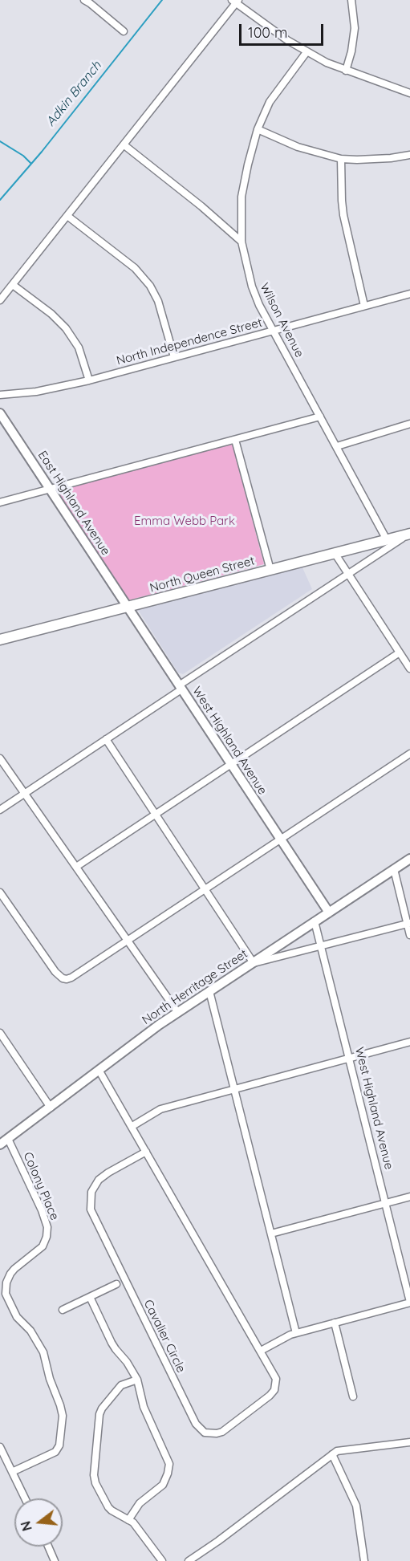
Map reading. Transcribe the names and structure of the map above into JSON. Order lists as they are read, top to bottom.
{
  "streets": {
    "main road": ["North Queen Street"],
    "street": [
      "Wilson Avenue",
      "North Independence Street",
      "East Highland Avenue",
      "West Highland Avenue",
      "North Herritage Street",
      "Colony Place",
      "Cavalier Circle"
    ]
  },
  "crossings": [
    ["Wilson Avenue", "North Independence Street"],
    ["East Highland Avenue", "North Queen Street"],
    ["East Highland Avenue", "West Highland Avenue"],
    ["North Queen Street", "West Highland Avenue"],
    ["West Highland Avenue", "North Herritage Street"],
    ["North Herritage Street", "Colony Place"]
  ],
  "water": ["Adkin Branch"],
  "parks": ["Emma Webb Park"],
  "scale_bar": "100 m",
  "north": "left"
}
